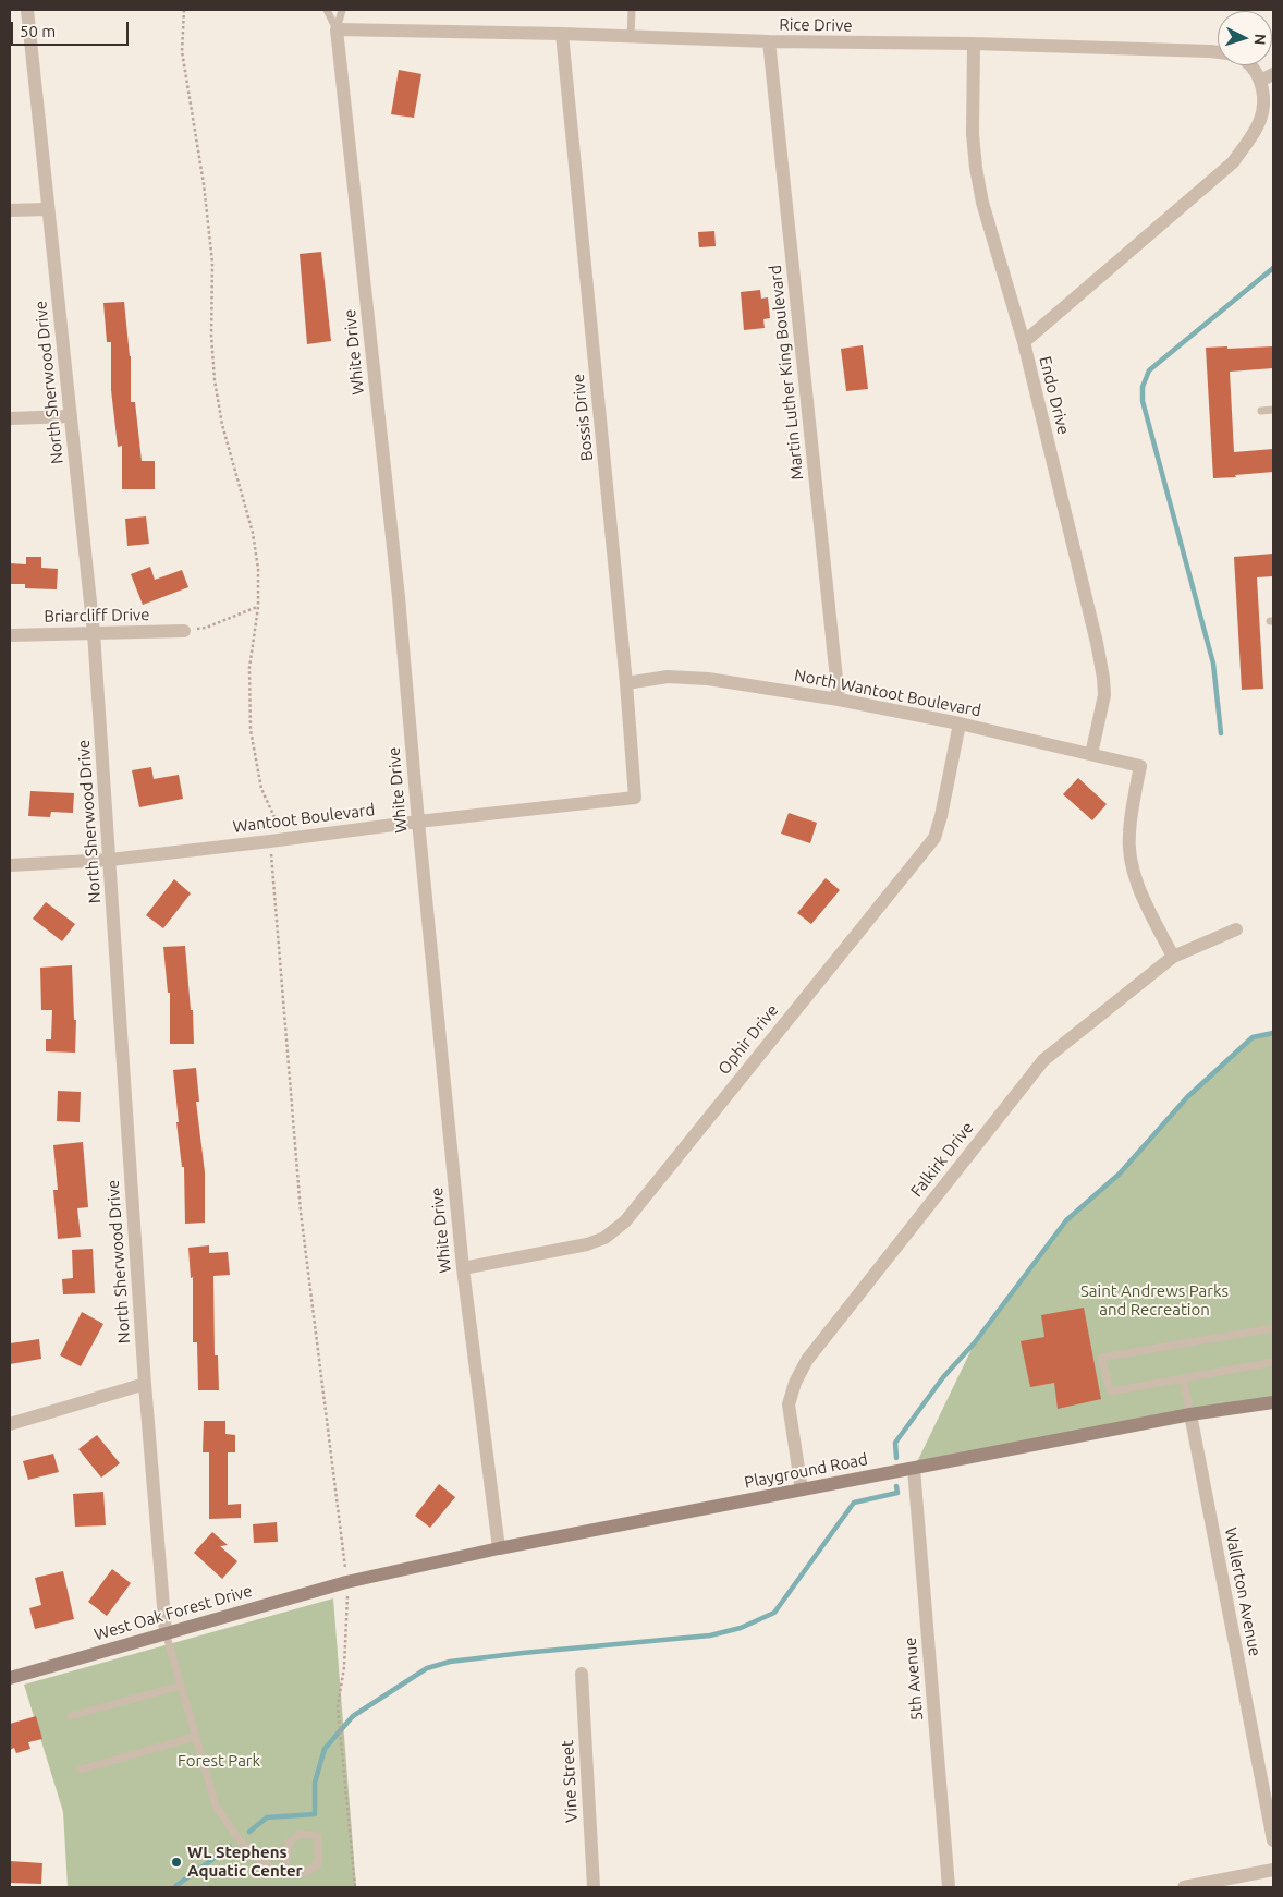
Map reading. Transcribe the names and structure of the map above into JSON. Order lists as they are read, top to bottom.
{
  "streets": {
    "main road": ["Playground Road", "West Oak Forest Drive"],
    "street": [
      "Rice Drive",
      "White Drive",
      "Martin Luther King Boulevard",
      "North Sherwood Drive",
      "Endo Drive",
      "Bossis Drive",
      "Briarcliff Drive",
      "North Wantoot Boulevard",
      "Wantoot Boulevard",
      "Ophir Drive",
      "Falkirk Drive",
      "Wallerton Avenue",
      "5th Avenue",
      "Vine Street"
    ]
  },
  "crossings": [
    ["Rice Drive", "White Drive"],
    ["Rice Drive", "Martin Luther King Boulevard"],
    ["Rice Drive", "Endo Drive"],
    ["Rice Drive", "Bossis Drive"],
    ["White Drive", "Wantoot Boulevard"],
    ["White Drive", "Ophir Drive"],
    ["White Drive", "Playground Road"],
    ["Martin Luther King Boulevard", "North Wantoot Boulevard"],
    ["North Sherwood Drive", "Briarcliff Drive"],
    ["North Sherwood Drive", "Wantoot Boulevard"],
    ["North Sherwood Drive", "West Oak Forest Drive"],
    ["Endo Drive", "North Wantoot Boulevard"],
    ["Bossis Drive", "North Wantoot Boulevard"],
    ["Bossis Drive", "Wantoot Boulevard"],
    ["North Wantoot Boulevard", "Ophir Drive"],
    ["North Wantoot Boulevard", "Falkirk Drive"],
    ["Falkirk Drive", "Playground Road"],
    ["Playground Road", "Wallerton Avenue"],
    ["Playground Road", "West Oak Forest Drive"],
    ["Playground Road", "5th Avenue"]
  ],
  "parks": ["Saint Andrews Parks and Recreation", "Forest Park"],
  "places": ["WL Stephens Aquatic Center"],
  "scale_bar": "50 m",
  "north": "right"
}
